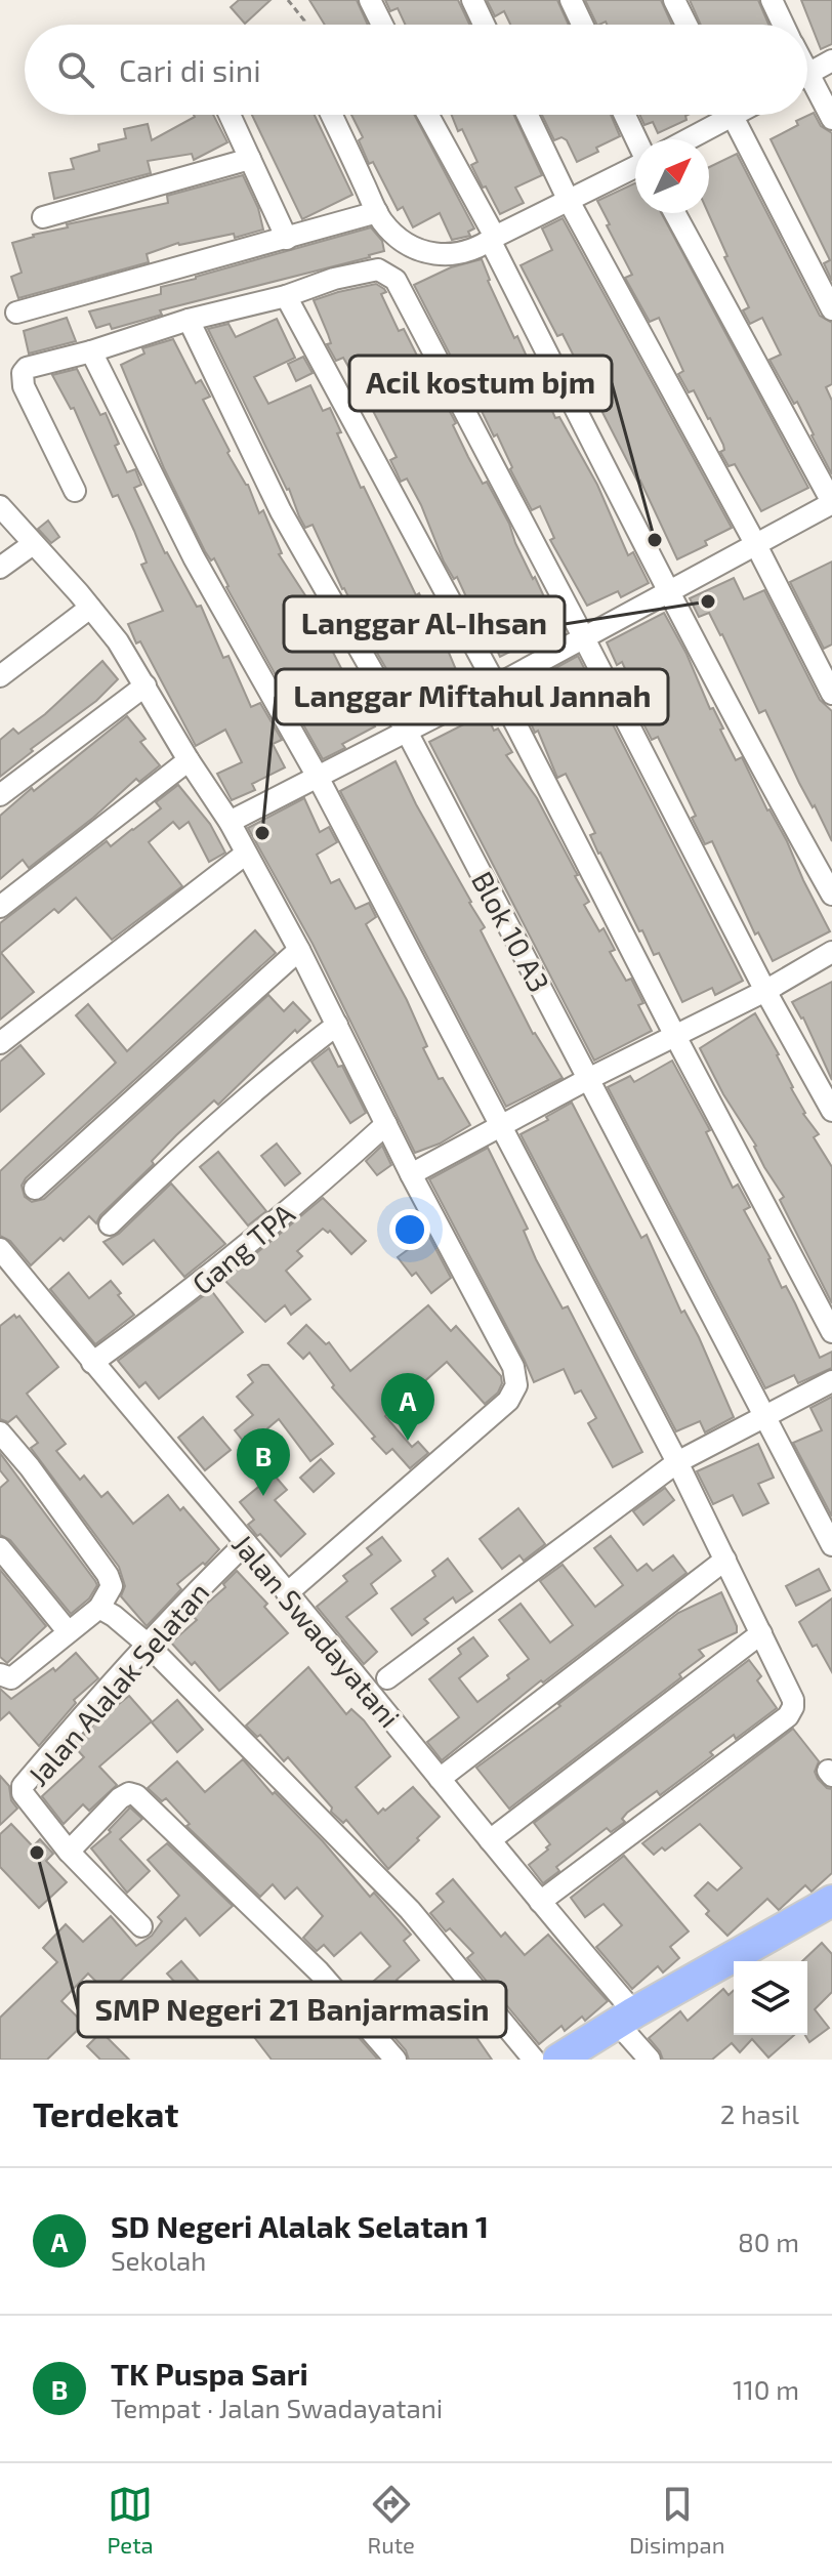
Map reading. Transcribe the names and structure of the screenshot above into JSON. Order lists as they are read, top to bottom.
{
  "streets": {
    "street": [
      "Blok 10 A3",
      "Gang TPA",
      "Jalan Swadayatani",
      "Jalan Alalak Selatan"
    ]
  },
  "crossings": [
    ["Gang TPA", "Jalan Swadayatani"],
    ["Jalan Swadayatani", "Jalan Alalak Selatan"]
  ],
  "places": [
    "Acil kostum bjm",
    "Langgar Al-Ihsan",
    "Langgar Miftahul Jannah",
    "SMP Negeri 21 Banjarmasin"
  ],
  "north": "top right",
  "page": {
    "search": "Cari di sini",
    "pins": ["A", "B"],
    "heading": ["Terdekat", "2 hasil"],
    "list": [
      {
        "mark": "A",
        "name": "SD Negeri Alalak Selatan 1",
        "note": "Sekolah",
        "value": "80 m"
      },
      {
        "mark": "B",
        "name": "TK Puspa Sari",
        "note": "Tempat · Jalan Swadayatani",
        "value": "110 m"
      }
    ],
    "nav": ["Peta", "Rute", "Disimpan"]
  }
}
